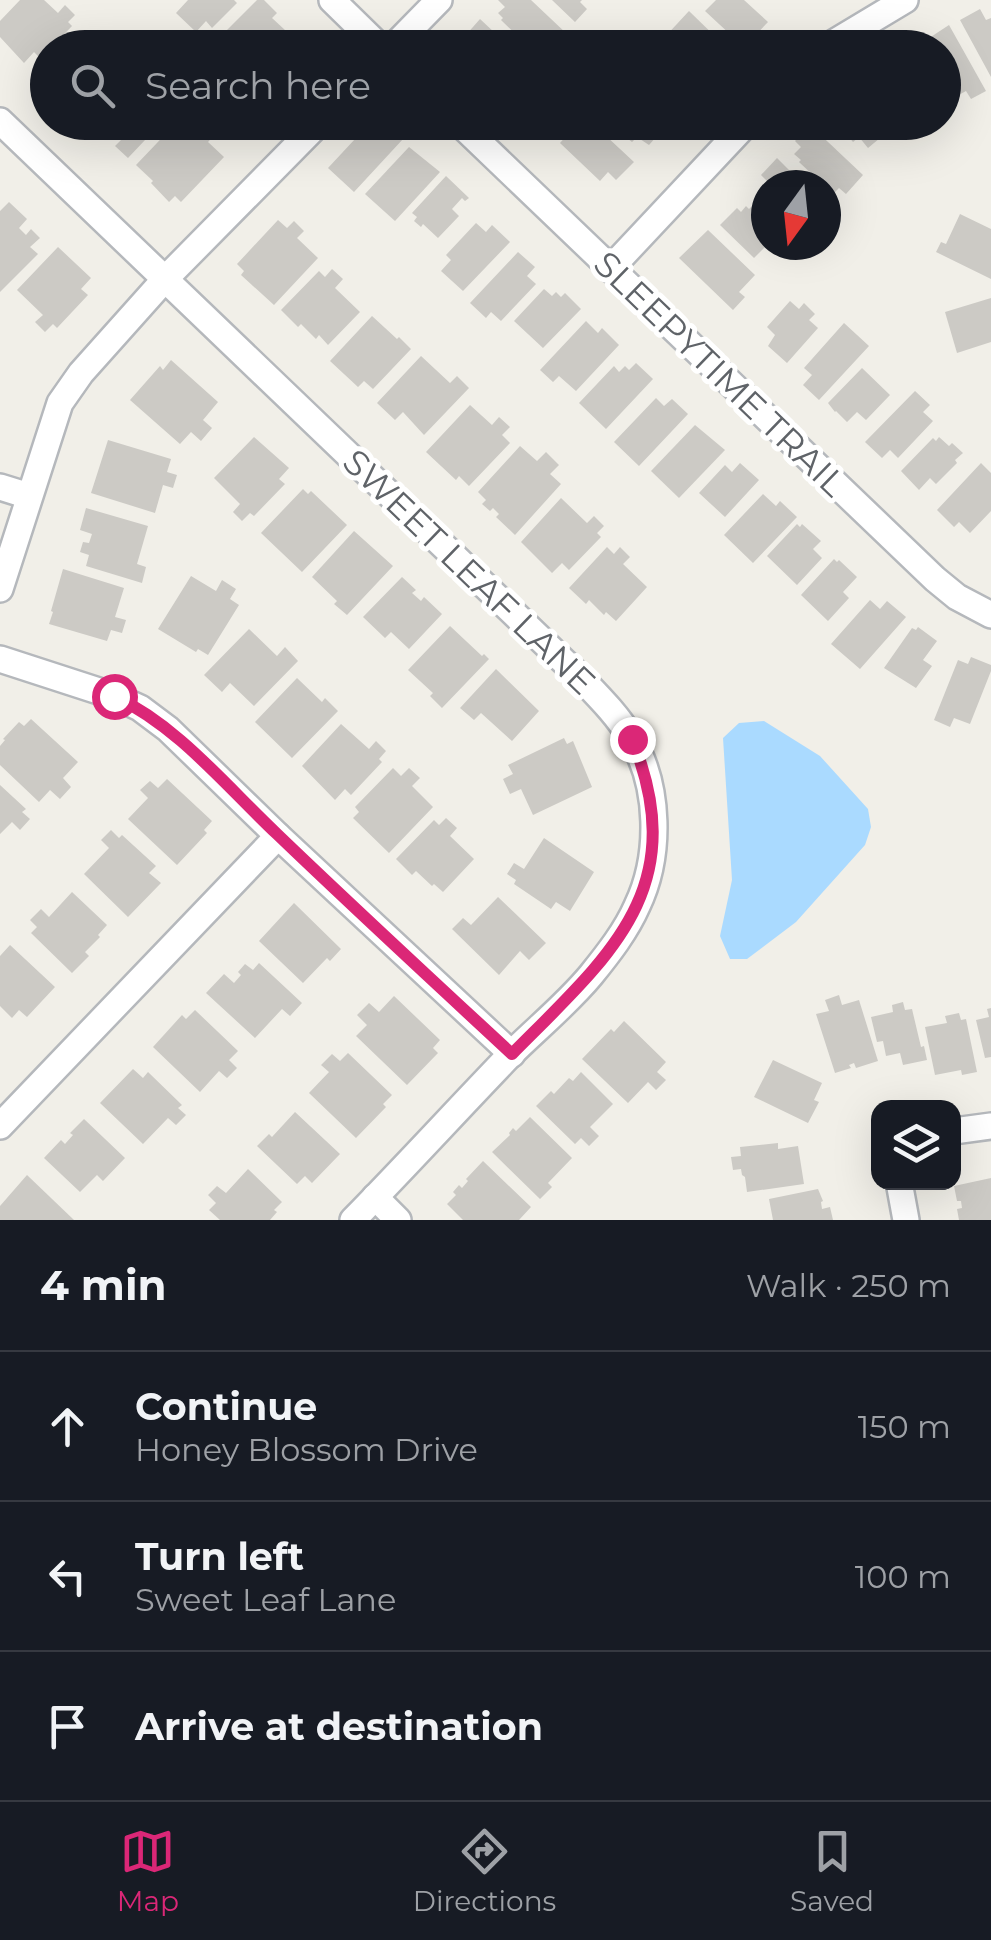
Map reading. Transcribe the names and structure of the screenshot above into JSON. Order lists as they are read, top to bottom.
{
  "streets": {
    "street": ["SLEEPYTIME TRAIL", "SWEET LEAF LANE"]
  },
  "north": "bottom",
  "page": {
    "search": "Search here",
    "heading": ["4 min", "Walk · 250 m"],
    "list": [
      ["Continue", "Honey Blossom Drive", "150 m"],
      ["Turn left", "Sweet Leaf Lane", "100 m"],
      "Arrive at destination"
    ],
    "nav": ["Map", "Directions", "Saved"]
  }
}
